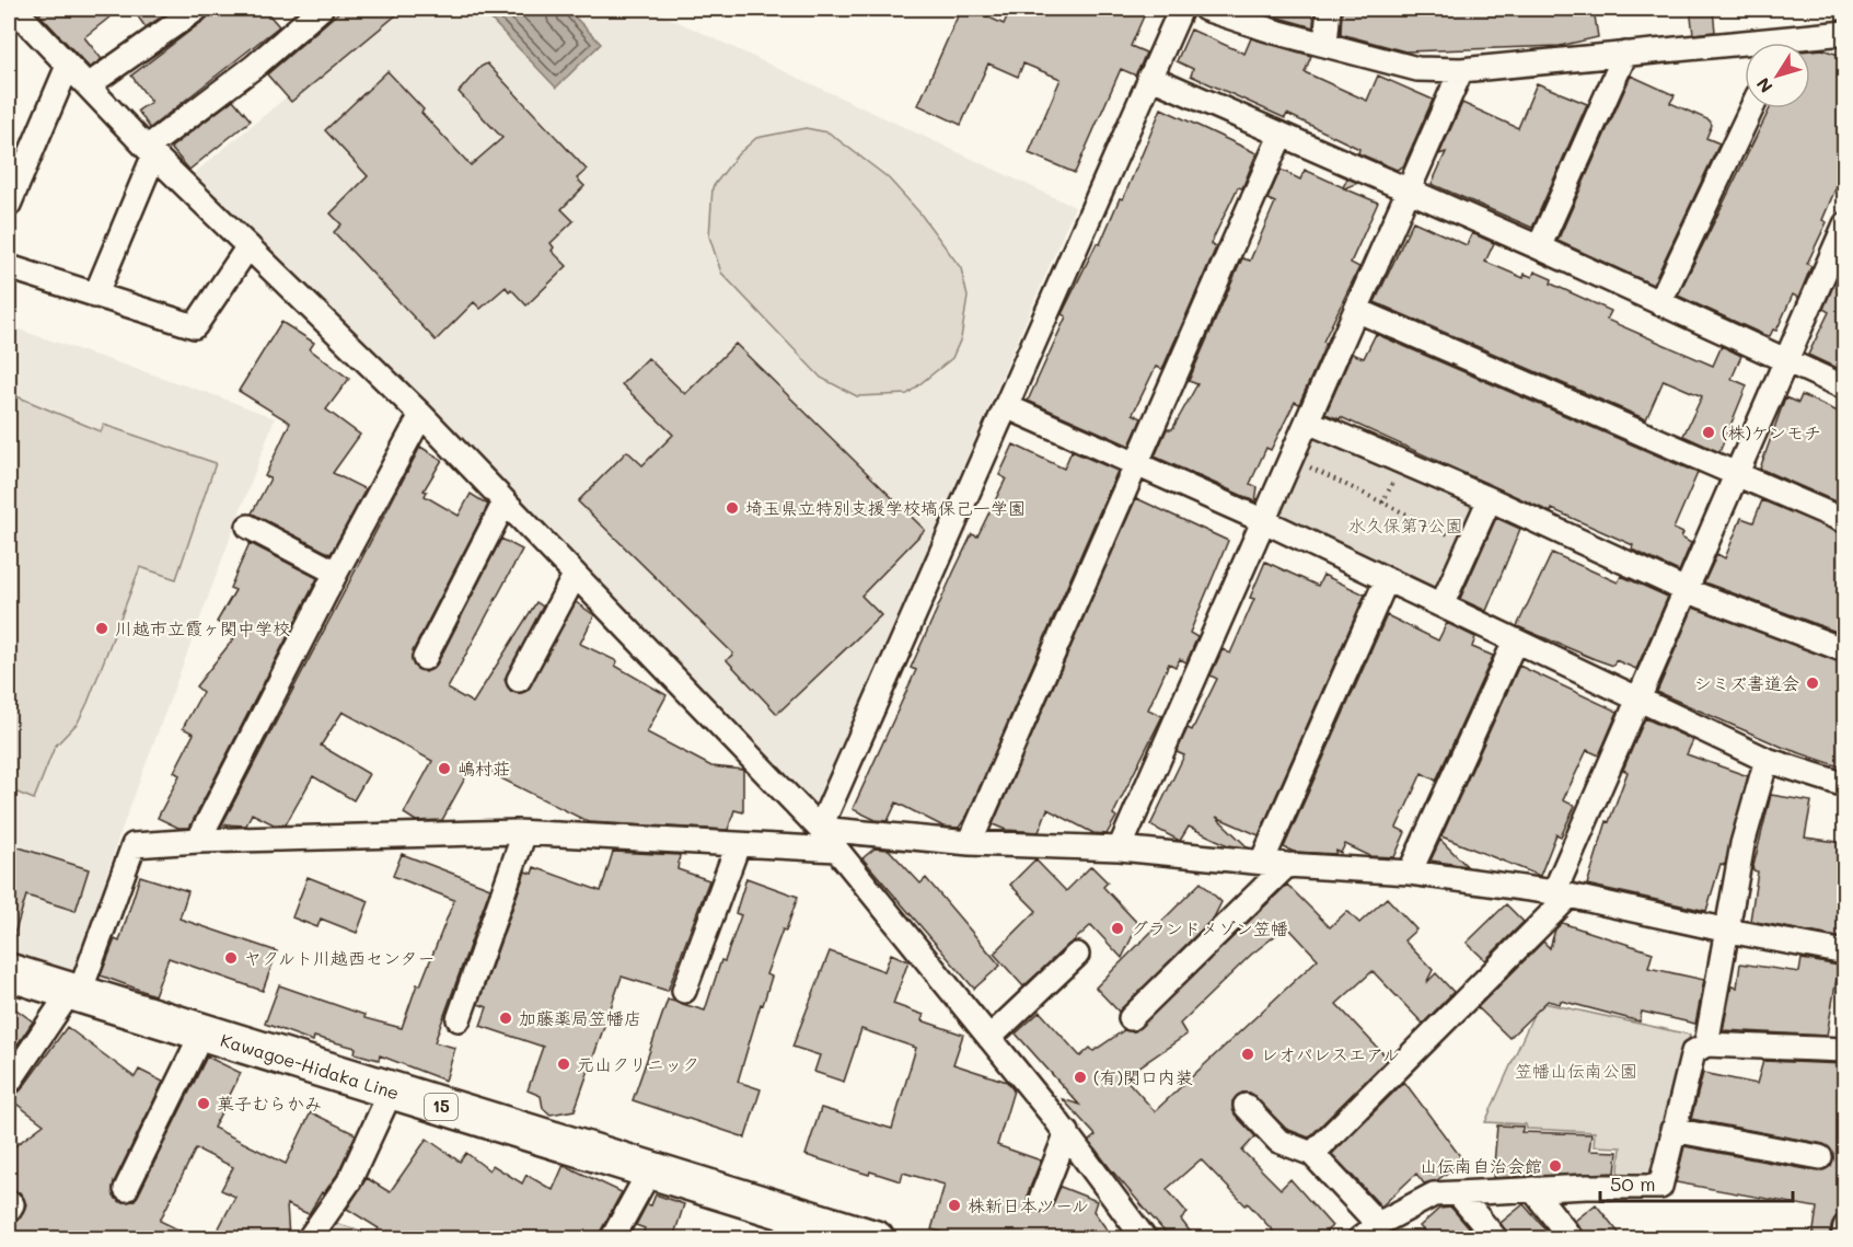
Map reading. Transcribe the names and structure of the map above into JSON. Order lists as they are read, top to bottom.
{
  "streets": {
    "main road": ["Kawagoe-Hidaka Line", "15"]
  },
  "parks": ["水久保第7公園", "笠幡山伝南公園"],
  "places": [
    "(株)ケンモチ",
    "埼玉県立特別支援学校塙保己一学園",
    "川越市立霞ヶ関中学校",
    "シミズ書道会",
    "嶋村荘",
    "グランドメゾン笠幡",
    "ヤクルト川越西センター",
    "加藤薬局笠幡店",
    "レオパレスエアル",
    "元山クリニック",
    "(有)関口内装",
    "菓子むらかみ",
    "山伝南自治会館",
    "株新日本ツール"
  ],
  "scale_bar": "50 m",
  "north": "bottom left"
}
